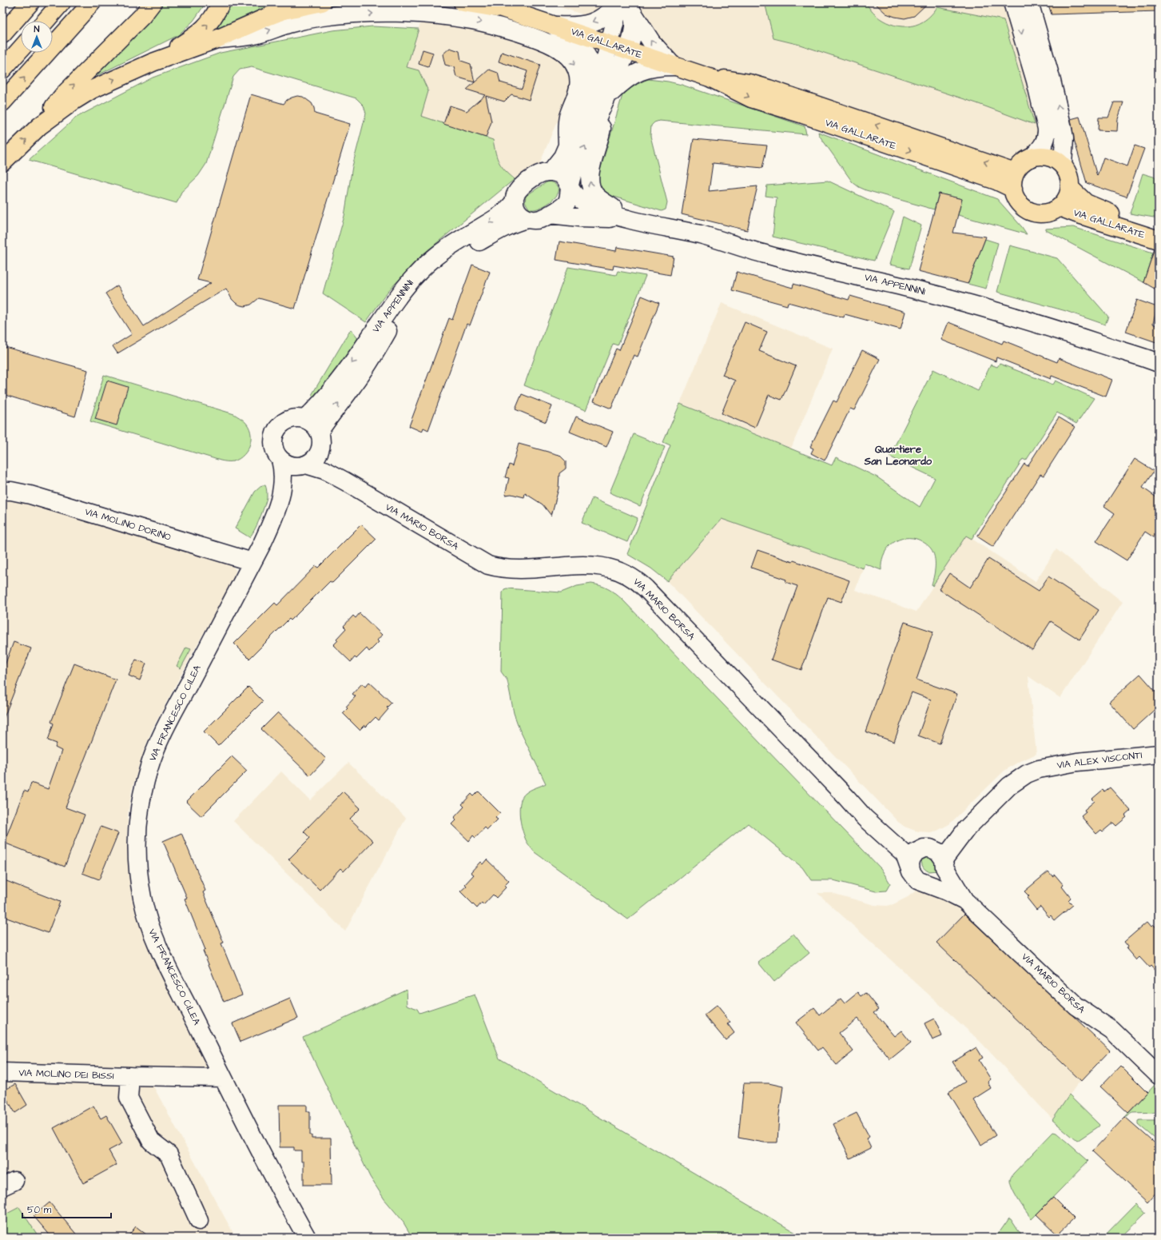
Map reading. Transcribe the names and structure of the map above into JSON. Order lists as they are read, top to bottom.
{
  "streets": {
    "main road": ["VIA GALLARATE"],
    "street": [
      "VIA APPENNINI",
      "VIA MOLINO DORINO",
      "VIA MARIO BORSA",
      "VIA FRANCESCO CILEA",
      "VIA ALEX VISCONTI",
      "VIA MOLINO DEI BISSI"
    ]
  },
  "crossings": [
    ["VIA GALLARATE", "VIA APPENNINI"],
    ["VIA APPENNINI", "VIA MARIO BORSA"],
    ["VIA APPENNINI", "VIA FRANCESCO CILEA"],
    ["VIA MOLINO DORINO", "VIA FRANCESCO CILEA"],
    ["VIA MARIO BORSA", "VIA FRANCESCO CILEA"],
    ["VIA MARIO BORSA", "VIA ALEX VISCONTI"],
    ["VIA FRANCESCO CILEA", "VIA MOLINO DEI BISSI"]
  ],
  "districts": ["Quartiere San Leonardo"],
  "scale_bar": "50 m",
  "north": "top"
}
